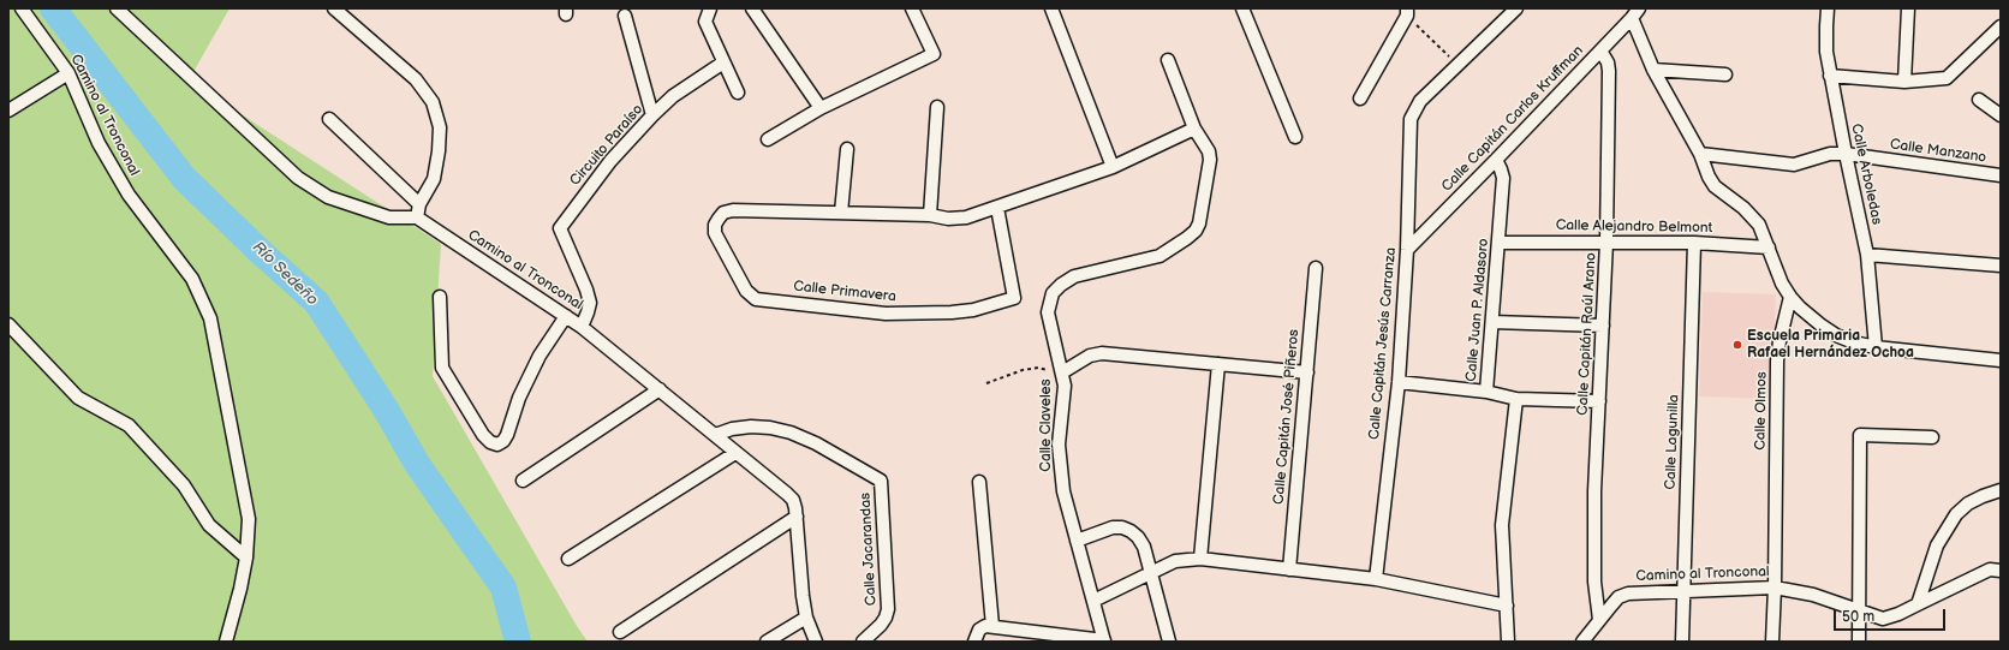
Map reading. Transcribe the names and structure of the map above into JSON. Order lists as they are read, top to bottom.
{
  "streets": {
    "street": [
      "Camino al Tronconal",
      "Calle Capitán Carlos Kruffman",
      "Circuito Paraíso",
      "Calle Manzano",
      "Calle Arboledas",
      "Calle Alejandro Belmont",
      "Calle Primavera",
      "Calle Juan P. Aldasoro",
      "Calle Capitán Raúl Arano",
      "Calle Capitán Jesús Carranza",
      "Calle Olmos",
      "Calle Capitán José Piñeros",
      "Calle Claveles",
      "Calle Lagunilla",
      "Calle Jacarandas"
    ]
  },
  "crossings": [
    ["Camino al Tronconal", "Circuito Paraíso"],
    ["Camino al Tronconal", "Calle Capitán Raúl Arano"],
    ["Camino al Tronconal", "Calle Olmos"],
    ["Camino al Tronconal", "Calle Lagunilla"],
    ["Camino al Tronconal", "Calle Jacarandas"],
    ["Calle Capitán Carlos Kruffman", "Calle Juan P. Aldasoro"],
    ["Calle Capitán Carlos Kruffman", "Calle Capitán Raúl Arano"],
    ["Calle Capitán Carlos Kruffman", "Calle Capitán Jesús Carranza"],
    ["Calle Manzano", "Calle Arboledas"],
    ["Calle Alejandro Belmont", "Calle Juan P. Aldasoro"],
    ["Calle Alejandro Belmont", "Calle Capitán Raúl Arano"],
    ["Calle Alejandro Belmont", "Calle Lagunilla"],
    ["Calle Juan P. Aldasoro", "Calle Capitán Raúl Arano"]
  ],
  "water": ["Río Sedeño"],
  "places": ["Escuela Primaria Rafael Hernández Ochoa"],
  "scale_bar": "50 m"
}
